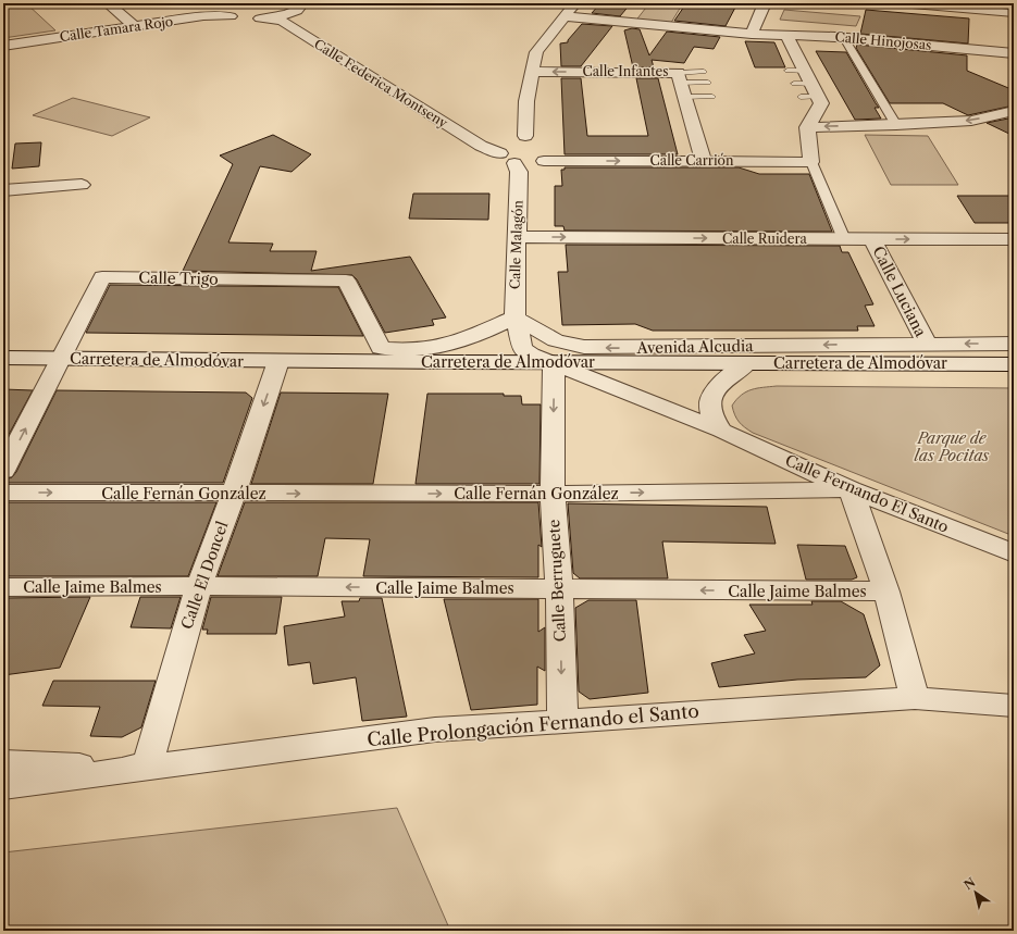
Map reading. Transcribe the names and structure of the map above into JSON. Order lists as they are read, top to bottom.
{
  "streets": {
    "street": [
      "Calle Tamara Rojo",
      "Calle Hinojosas",
      "Calle Infantes",
      "Calle Federica Montseny",
      "Calle Carrión",
      "Calle Ruidera",
      "Calle Malagón",
      "Calle Trigo",
      "Calle Luciana",
      "Avenida Alcudia",
      "Carretera de Almodóvar",
      "Calle Fernán González",
      "Calle Fernando El Santo",
      "Calle El Doncel",
      "Calle Berruguete",
      "Calle Jaime Balmes",
      "Calle Prolongación Fernando el Santo"
    ]
  },
  "crossings": [
    ["Calle Tamara Rojo", "Calle Federica Montseny"],
    ["Calle Hinojosas", "Calle Malagón"],
    ["Calle Infantes", "Calle Malagón"],
    ["Calle Carrión", "Calle Malagón"],
    ["Calle Ruidera", "Calle Malagón"],
    ["Calle Ruidera", "Calle Luciana"],
    ["Calle Malagón", "Calle Trigo"],
    ["Calle Malagón", "Avenida Alcudia"],
    ["Calle Malagón", "Carretera de Almodóvar"],
    ["Calle Malagón", "Calle Fernando El Santo"],
    ["Calle Malagón", "Calle Berruguete"],
    ["Calle Trigo", "Avenida Alcudia"],
    ["Calle Trigo", "Carretera de Almodóvar"],
    ["Calle Luciana", "Avenida Alcudia"],
    ["Carretera de Almodóvar", "Calle Fernando El Santo"],
    ["Carretera de Almodóvar", "Calle El Doncel"],
    ["Carretera de Almodóvar", "Calle Berruguete"],
    ["Calle Fernán González", "Calle Fernando El Santo"],
    ["Calle Fernán González", "Calle El Doncel"],
    ["Calle Fernán González", "Calle Berruguete"],
    ["Calle Fernando El Santo", "Calle Berruguete"],
    ["Calle El Doncel", "Calle Jaime Balmes"],
    ["Calle El Doncel", "Calle Prolongación Fernando el Santo"],
    ["Calle Berruguete", "Calle Jaime Balmes"],
    ["Calle Berruguete", "Calle Prolongación Fernando el Santo"]
  ],
  "one_way": [
    "Calle Infantes",
    "Calle Carrión",
    "Avenida Alcudia",
    "Calle Fernán González",
    "Calle Berruguete",
    "Calle Jaime Balmes"
  ],
  "parks": ["Parque de las Pocitas"],
  "north": "top left"
}
